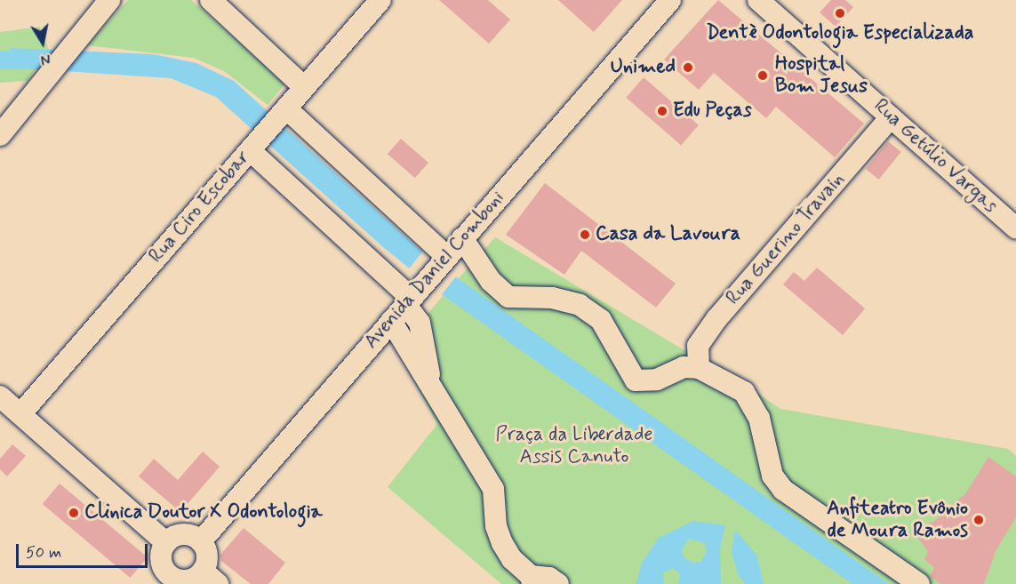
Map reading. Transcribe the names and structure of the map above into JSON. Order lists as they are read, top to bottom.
{
  "streets": {
    "street": [
      "Rua Getúlio Vargas",
      "Rua Ciro Escobar",
      "Rua Guerino Travain",
      "Avenida Daniel Comboni"
    ]
  },
  "crossings": [
    ["Rua Getúlio Vargas", "Rua Guerino Travain"]
  ],
  "parks": ["Praça da Liberdade Assis Canuto"],
  "places": [
    "Dentè Odontologia Especializada",
    "Unimed",
    "Hospital Bom Jesus",
    "Edu Peças",
    "Casa da Lavoura",
    "Clinica Doutor X Odontologia",
    "Anfiteatro Evônio de Moura Ramos"
  ],
  "scale_bar": "50 m",
  "north": "bottom"
}
